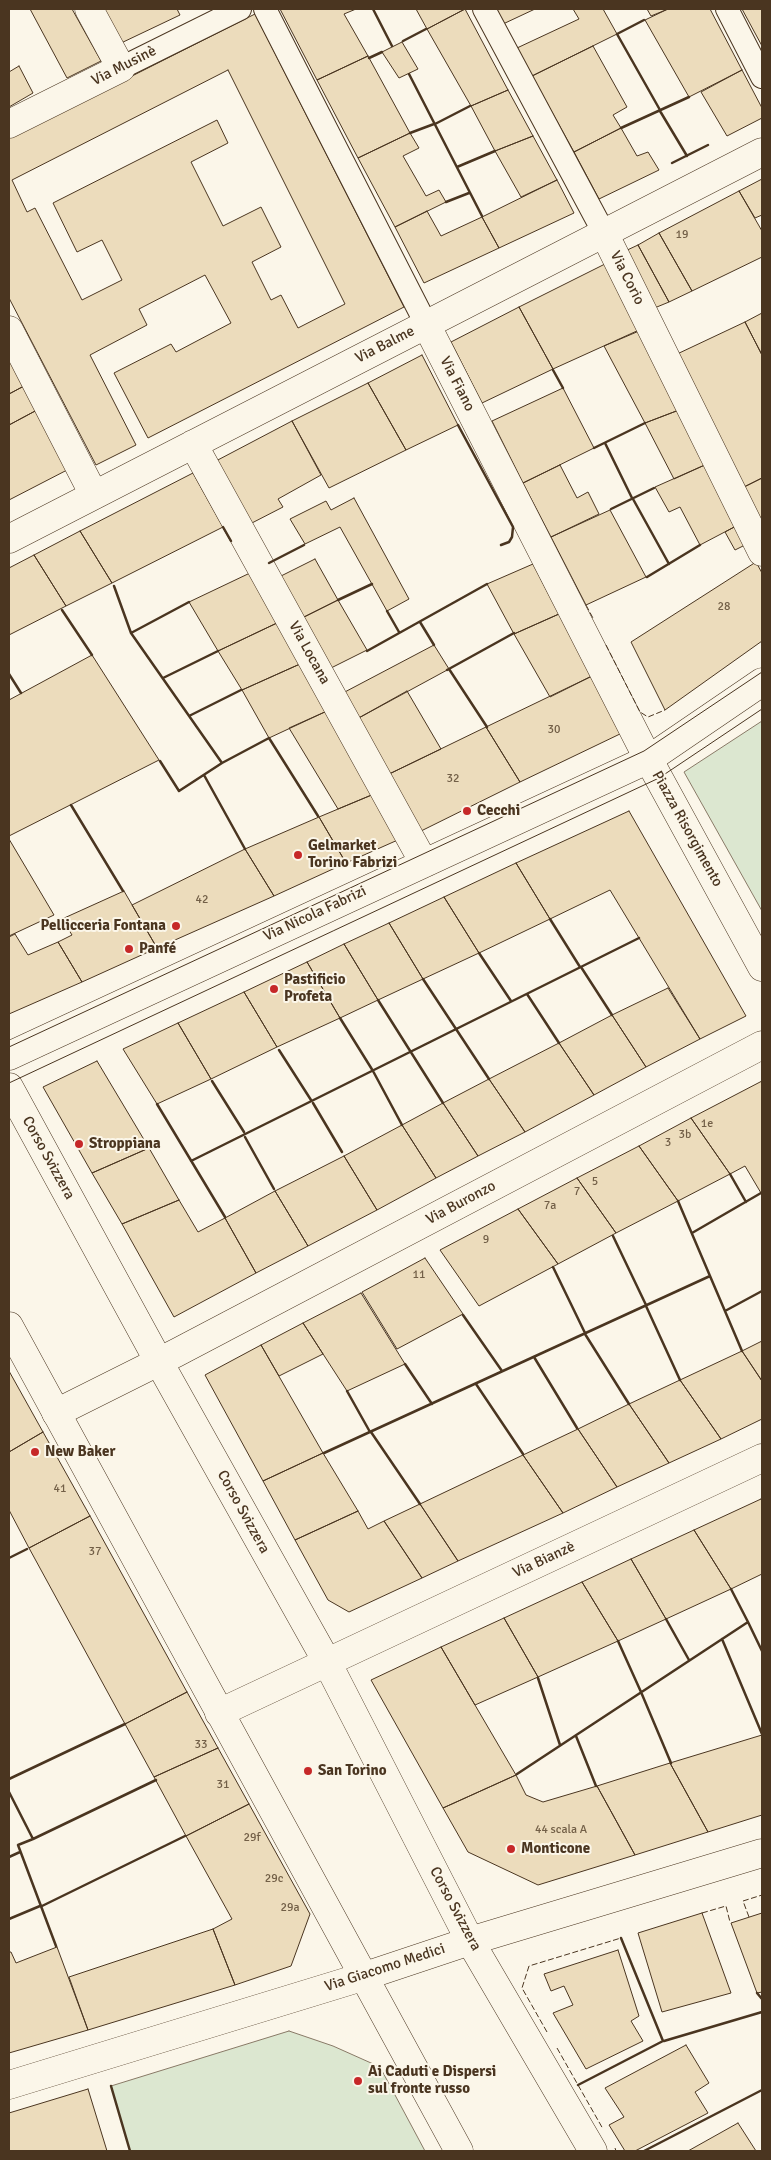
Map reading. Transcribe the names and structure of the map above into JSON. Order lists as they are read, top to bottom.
{
  "streets": {
    "street": [
      "Via Musinè",
      "Via Corio",
      "Via Balme",
      "Via Fiano",
      "Via Locana",
      "Piazza Risorgimento",
      "Via Nicola Fabrizi",
      "Corso Svizzera",
      "Via Buronzo",
      "Via Bianzè",
      "Via Giacomo Medici"
    ]
  },
  "crossings": [
    ["Via Corio", "Via Balme"],
    ["Via Balme", "Via Fiano"],
    ["Via Balme", "Via Locana"],
    ["Via Fiano", "Piazza Risorgimento"],
    ["Via Fiano", "Via Nicola Fabrizi"],
    ["Via Locana", "Via Nicola Fabrizi"],
    ["Piazza Risorgimento", "Via Nicola Fabrizi"],
    ["Corso Svizzera", "Via Buronzo"],
    ["Corso Svizzera", "Via Bianzè"],
    ["Corso Svizzera", "Via Giacomo Medici"]
  ],
  "places": [
    "Cecchi",
    "Gelmarket Torino Fabrizi",
    "Pellicceria Fontana",
    "Panfé",
    "Pastificio Profeta",
    "Stroppiana",
    "New Baker",
    "San Torino",
    "Monticone",
    "Ai Caduti e Dispersi sul fronte russo"
  ],
  "house_numbers": [
    "19",
    "28",
    "30",
    "32",
    "42",
    "1e",
    "3b",
    "3",
    "5",
    "7",
    "7a",
    "9",
    "11",
    "41",
    "37",
    "33",
    "31",
    "44 scala A",
    "29f",
    "29c",
    "29a"
  ]
}
